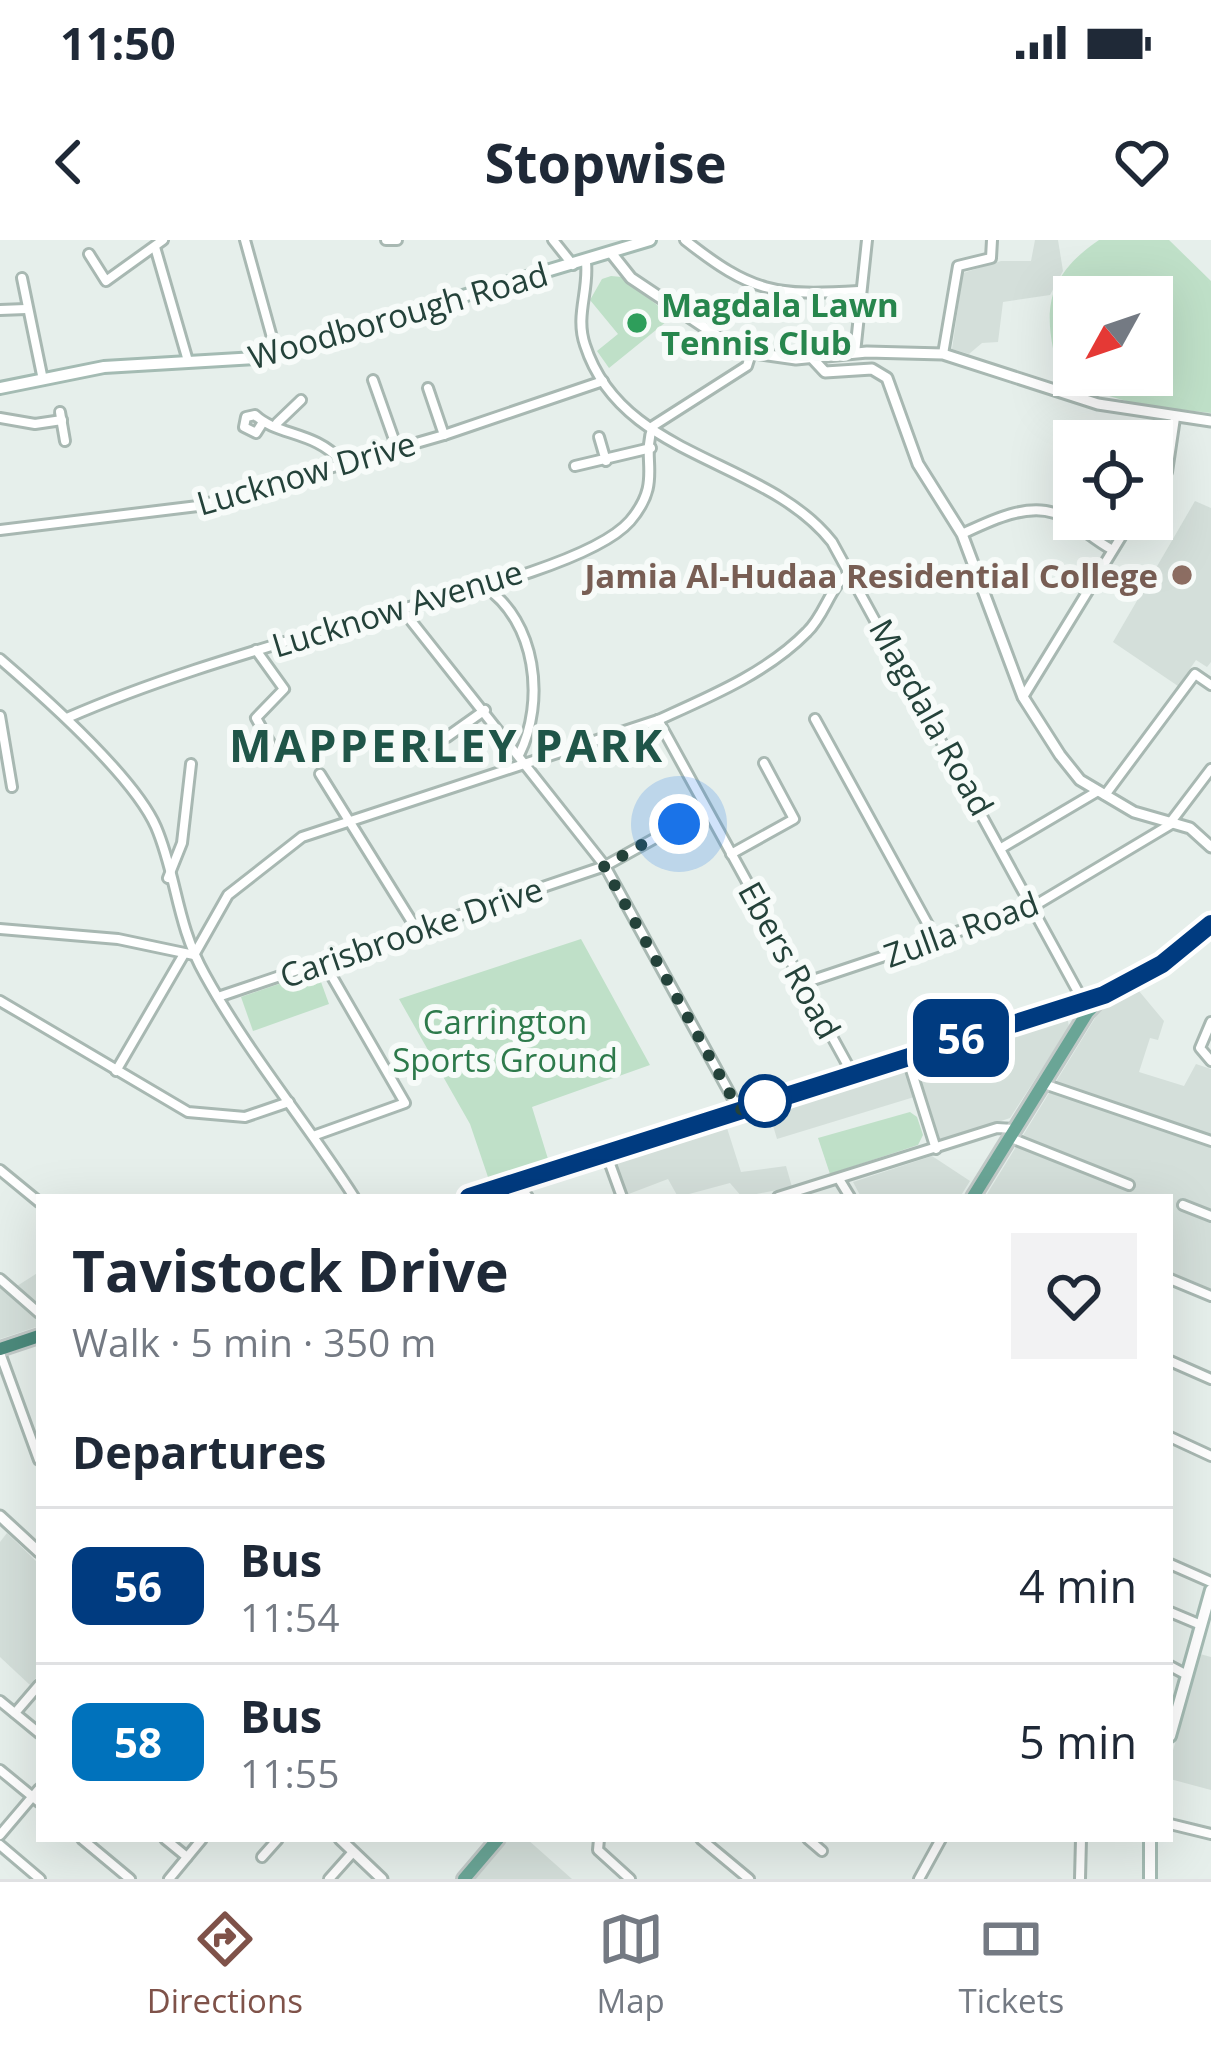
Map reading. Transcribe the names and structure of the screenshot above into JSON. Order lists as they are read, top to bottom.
{
  "streets": {
    "main road": ["Woodborough Road"],
    "street": [
      "Lucknow Drive",
      "Lucknow Avenue",
      "Magdala Road",
      "Zulla Road",
      "Carisbrooke Drive",
      "Ebers Road"
    ]
  },
  "crossings": [
    ["Woodborough Road", "Magdala Road"],
    ["Lucknow Drive", "Magdala Road"],
    ["Lucknow Avenue", "Magdala Road"],
    ["Magdala Road", "Zulla Road"],
    ["Zulla Road", "Ebers Road"],
    ["Carisbrooke Drive", "Ebers Road"]
  ],
  "districts": ["MAPPERLEY PARK"],
  "parks": ["Carrington Sports Ground"],
  "places": ["Magdala Lawn Tennis Club", "Jamia Al-Hudaa Residential College"],
  "lines": ["bus line 56"],
  "north": "bottom left",
  "page": {
    "status": "11:50",
    "header": "Stopwise",
    "on_map": "56",
    "heading": [
      ["Tavistock Drive", "Walk · 5 min · 350 m"],
      "Departures"
    ],
    "list": [
      {
        "mark": "56",
        "name": "Bus",
        "note": "11:54",
        "value": "4 min"
      },
      {
        "mark": "58",
        "name": "Bus",
        "note": "11:55",
        "value": "5 min"
      }
    ],
    "tabs": ["Directions", "Map", "Tickets"]
  }
}
